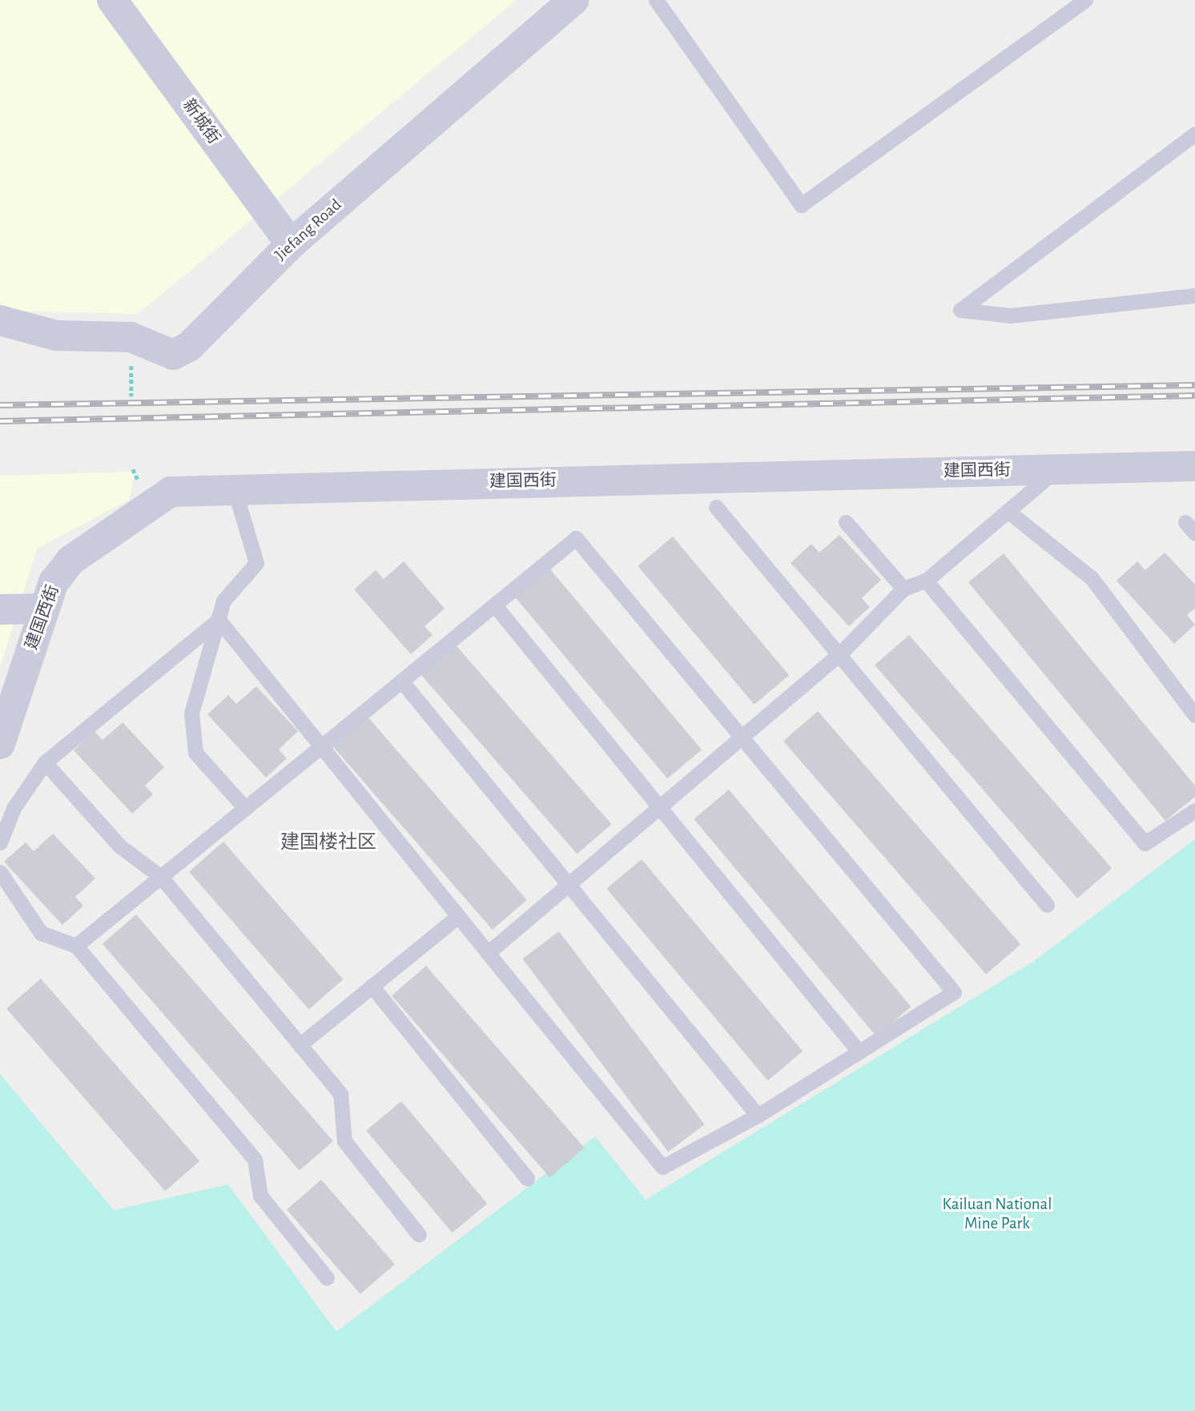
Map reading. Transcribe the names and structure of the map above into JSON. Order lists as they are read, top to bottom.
{
  "streets": {
    "street": ["新城街", "Jiefang Road", "建国西街"]
  },
  "crossings": [
    ["新城街", "Jiefang Road"]
  ],
  "districts": ["建国楼社区"],
  "parks": ["Kailuan National Mine Park"]
}
